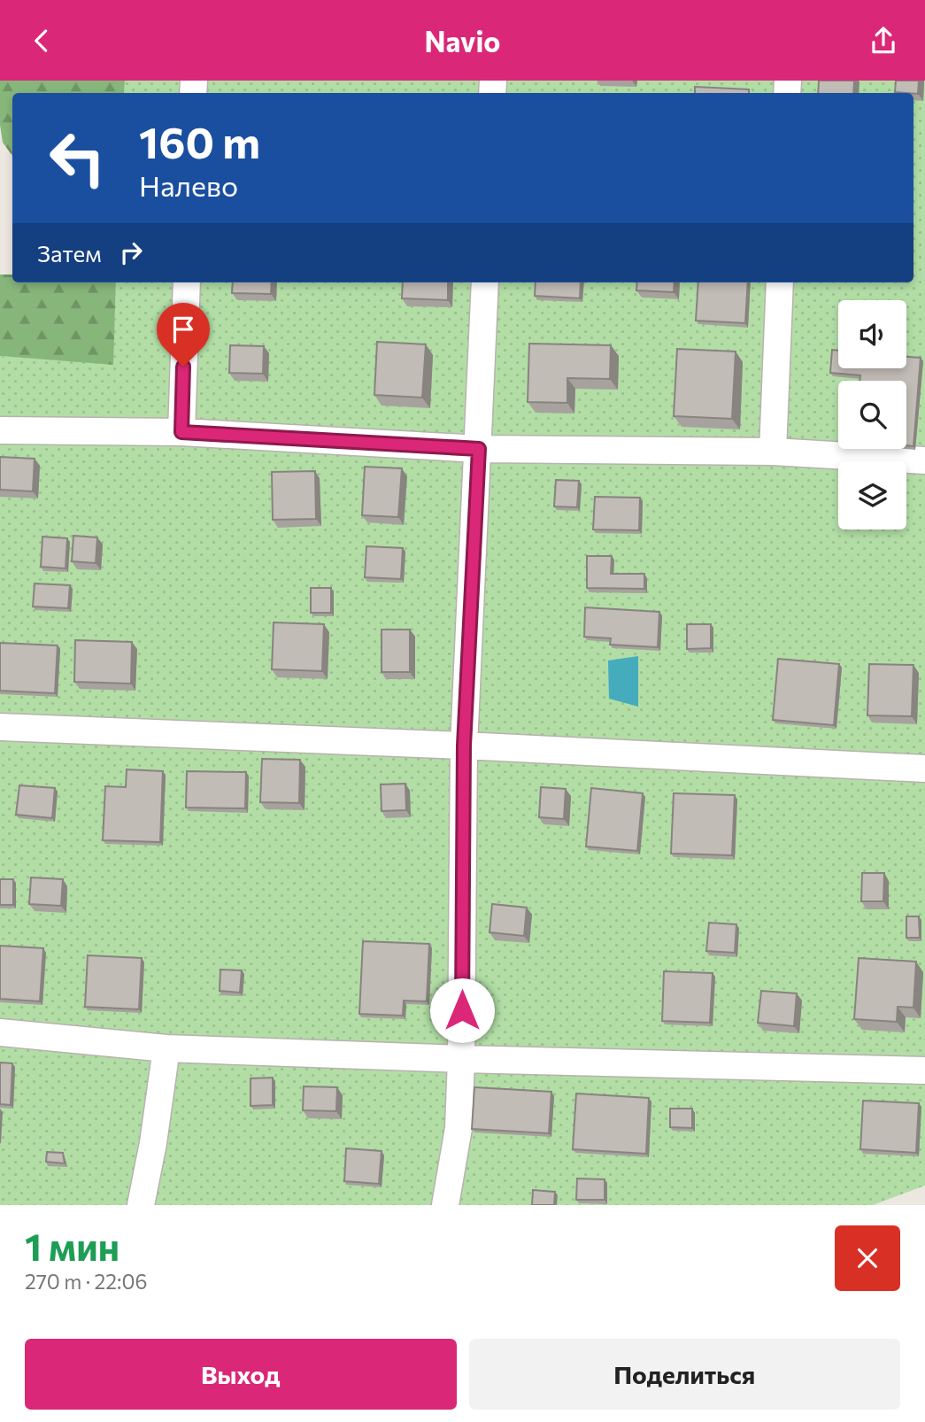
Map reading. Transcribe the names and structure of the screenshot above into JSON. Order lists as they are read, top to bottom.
{
  "page": {
    "header": "Navio",
    "turn": ["160 m", "Налево"],
    "then": "Затем",
    "heading": ["1 мин", "270 m · 22:06"],
    "buttons": ["Выход", "Поделиться"]
  }
}
